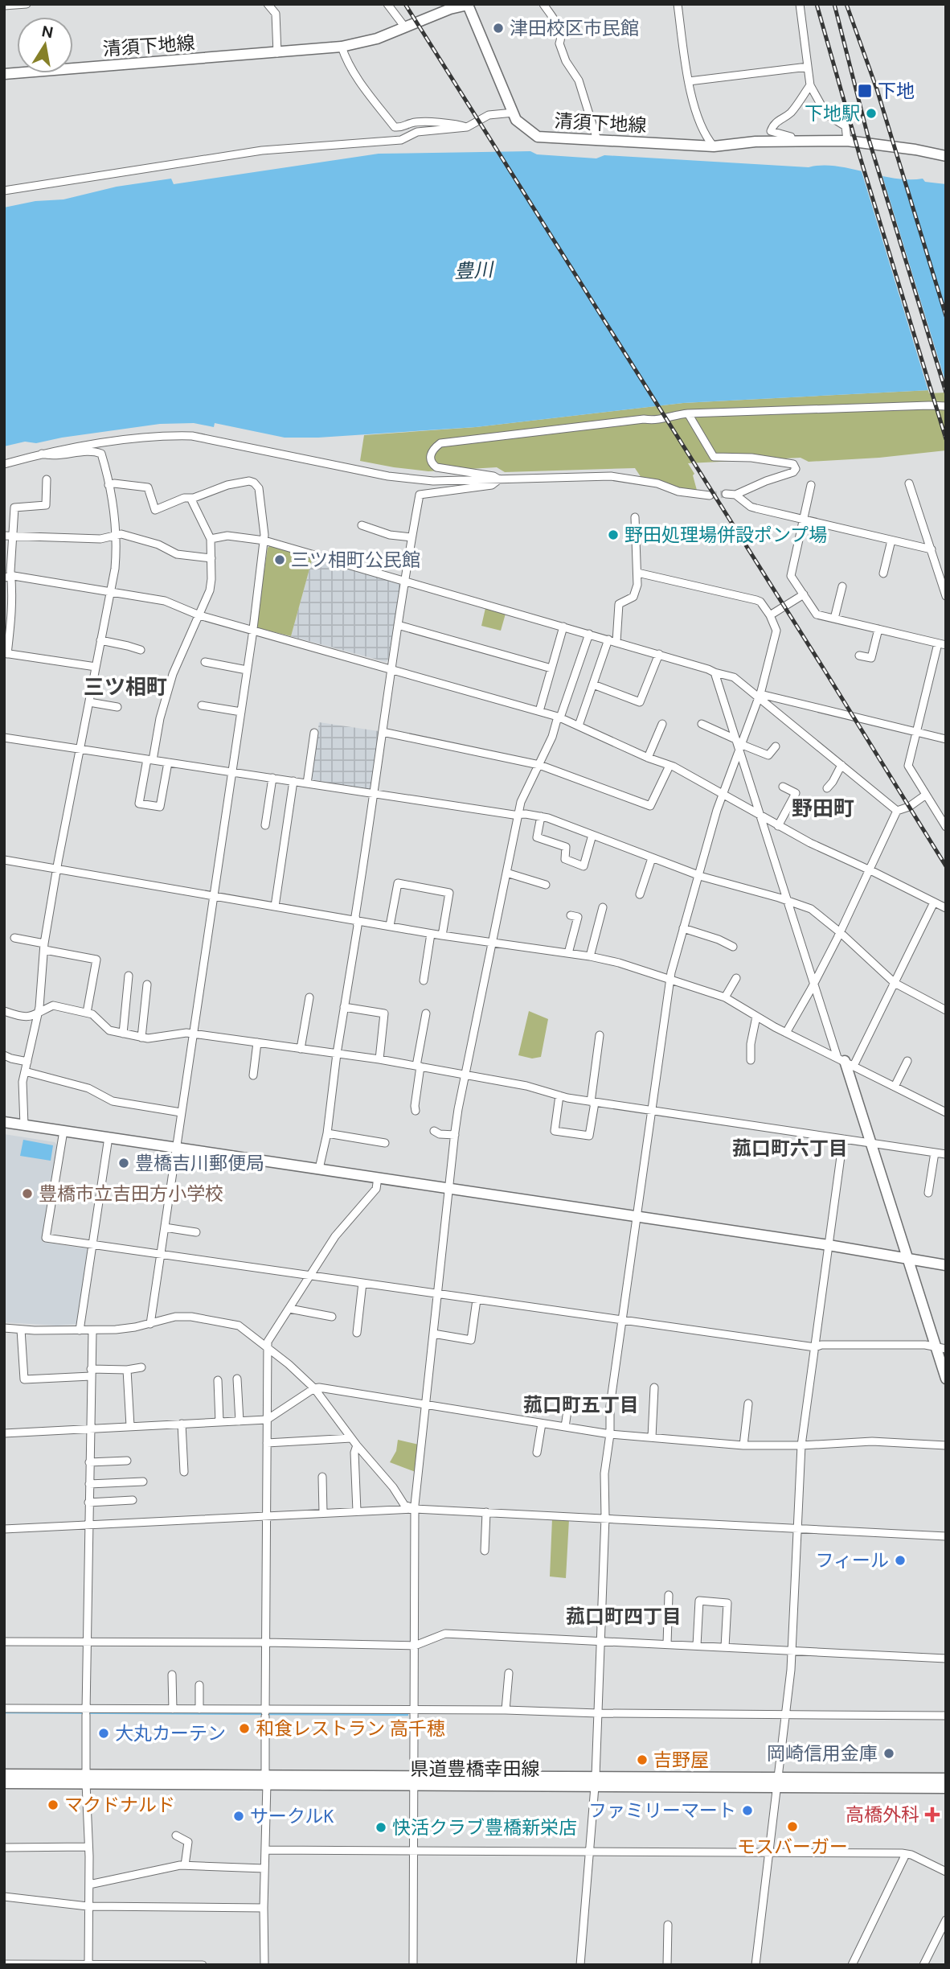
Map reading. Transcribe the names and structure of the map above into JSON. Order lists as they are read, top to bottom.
{
  "streets": {
    "main road": ["清須下地線", "県道豊橋幸田線"]
  },
  "districts": [
    "三ツ相町",
    "野田町",
    "菰口町六丁目",
    "菰口町五丁目",
    "菰口町四丁目"
  ],
  "water": ["豊川"],
  "places": {
    "other": [
      "津田校区市民館",
      "下地駅",
      "野田処理場併設ポンプ場",
      "三ツ相町公民館",
      "豊橋吉川郵便局",
      "豊橋市立吉田方小学校",
      "フィール",
      "和食レストラン 高千穂",
      "大丸カーテン",
      "岡崎信用金庫",
      "吉野屋",
      "マクドナルド",
      "ファミリーマート",
      "サークルK",
      "モスバーガー",
      "快活クラブ豊橋新栄店"
    ],
    "transit": ["下地"],
    "health": ["高橋外科"]
  },
  "north": "top"
}
